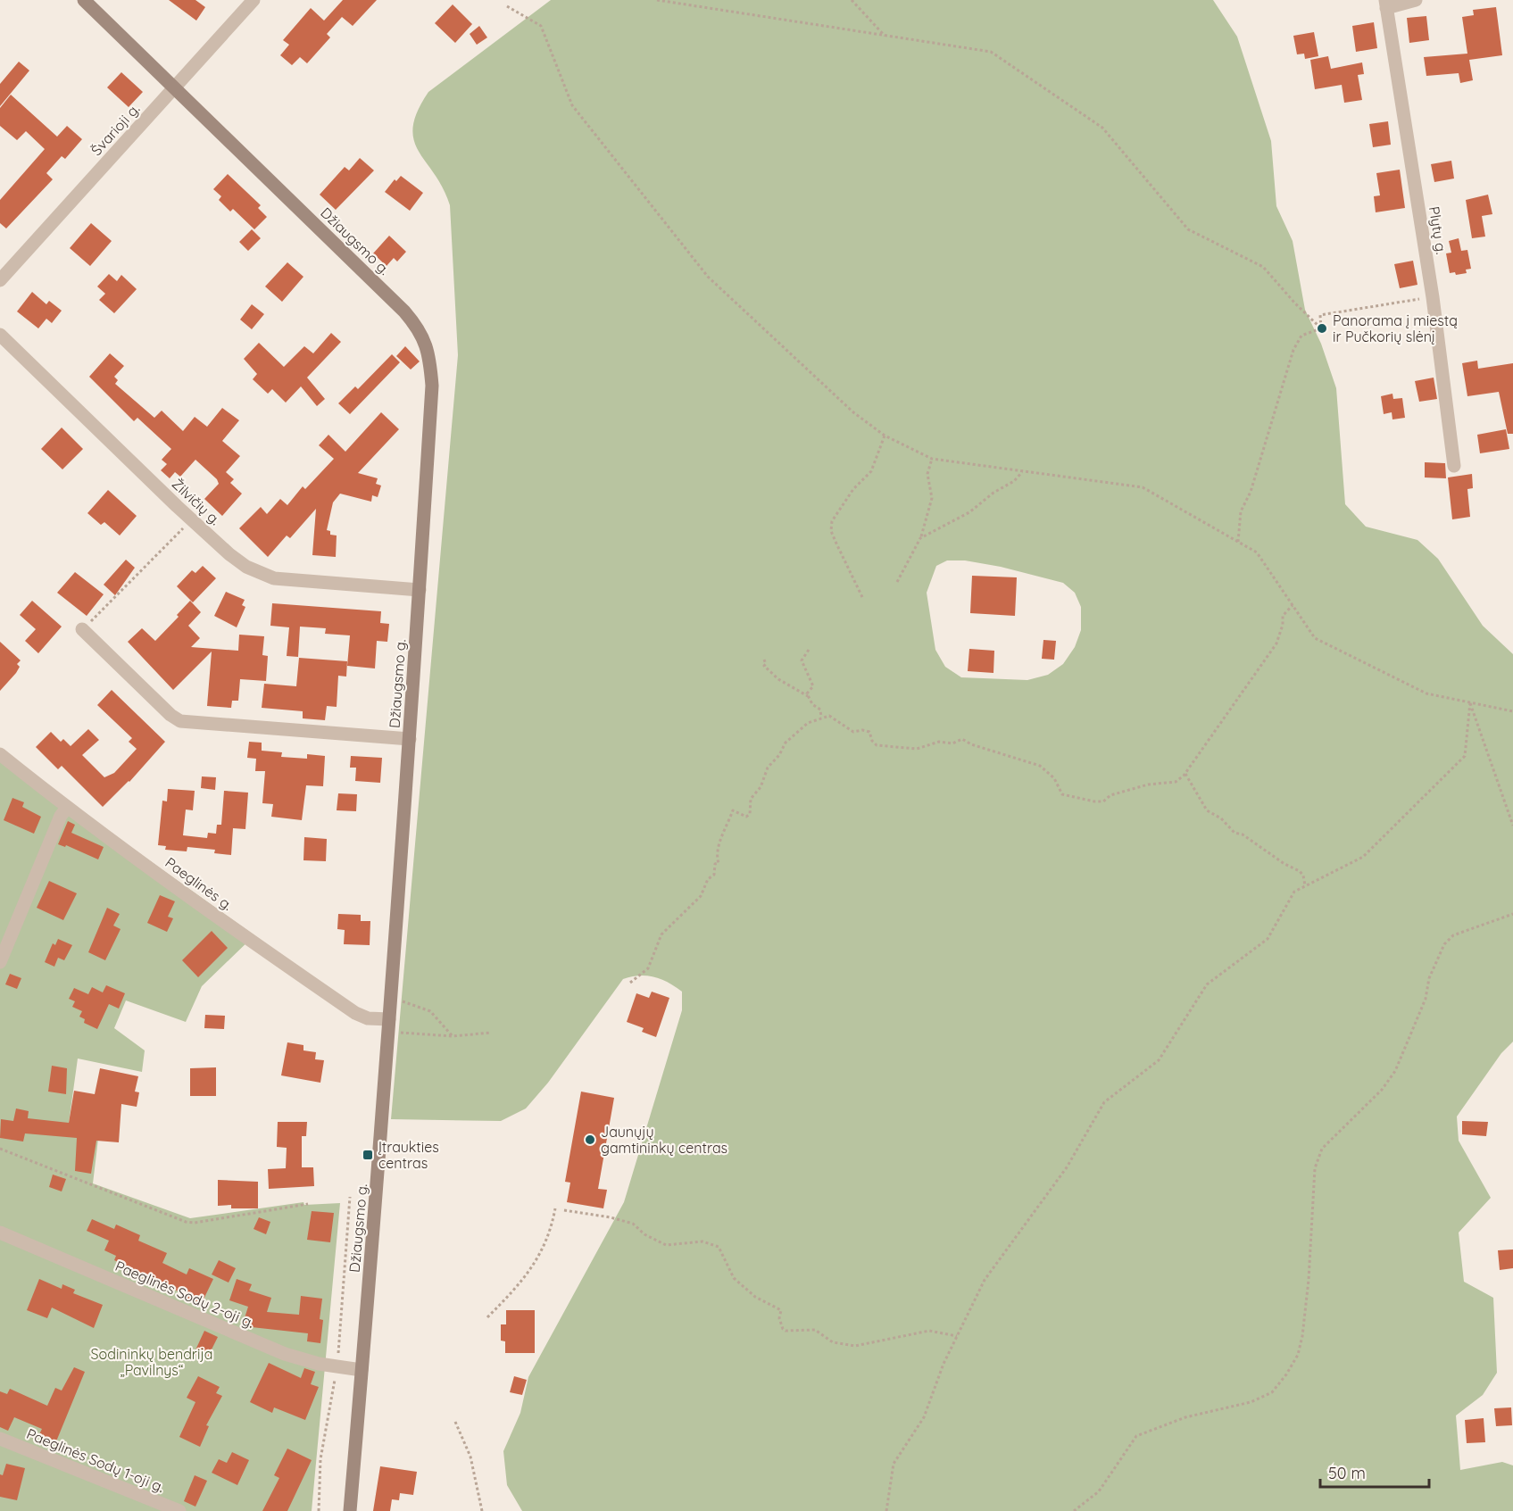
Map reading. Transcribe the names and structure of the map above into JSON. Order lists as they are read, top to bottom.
{
  "streets": {
    "street": [
      "Švarioji g.",
      "Plytų g.",
      "Džiaugsmo g.",
      "Žilvičių g.",
      "Paeglinės g.",
      "Paeglinės Sodų 2-oji g.",
      "Paeglinės Sodų 1-oji g."
    ]
  },
  "crossings": [
    ["Švarioji g.", "Džiaugsmo g."],
    ["Džiaugsmo g.", "Žilvičių g."],
    ["Džiaugsmo g.", "Paeglinės g."],
    ["Džiaugsmo g.", "Paeglinės Sodų 2-oji g."]
  ],
  "parks": ["Sodininkų bendrija „Pavilnys“"],
  "places": {
    "other": ["Panorama į miestą ir Pučkorių slėnį", "Jaunųjų gamtininkų centras"],
    "transit": ["Įtraukties centras"]
  },
  "scale_bar": "50 m"
}
